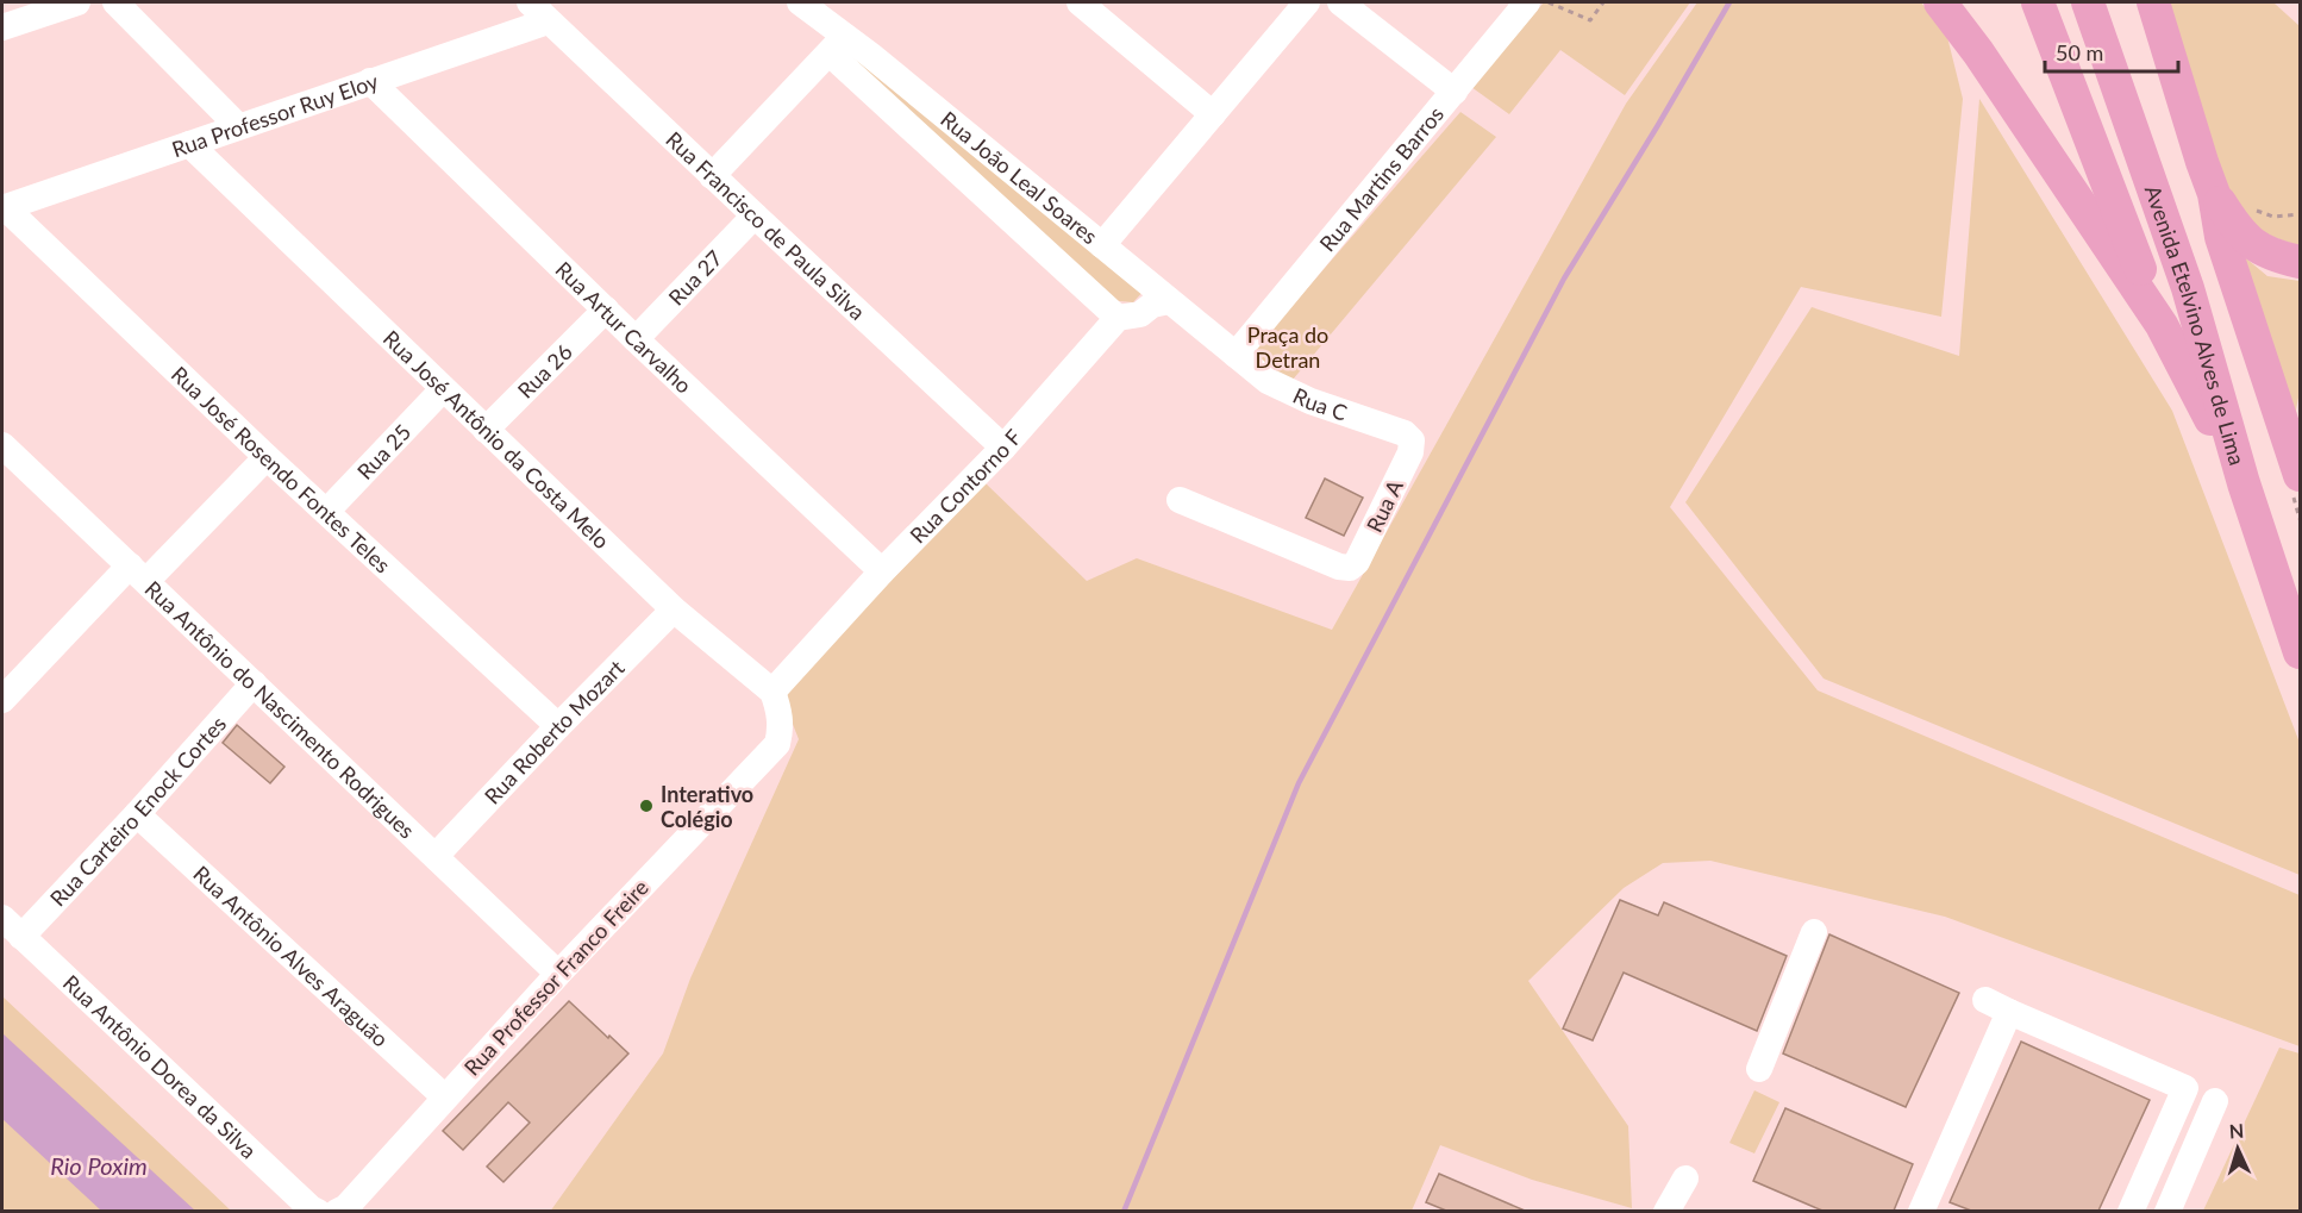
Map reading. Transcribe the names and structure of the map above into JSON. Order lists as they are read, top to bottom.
{
  "streets": {
    "main road": ["Avenida Etelvino Alves de Lima"],
    "street": [
      "Rua Professor Ruy Eloy",
      "Rua João Leal Soares",
      "Rua Martins Barros",
      "Rua Francisco de Paula Silva",
      "Rua 27",
      "Rua Artur Carvalho",
      "Rua 26",
      "Rua C",
      "Rua José Antônio da Costa Melo",
      "Rua 25",
      "Rua José Rosendo Fontes Teles",
      "Rua Contorno F",
      "Rua A",
      "Rua Antônio do Nascimento Rodrigues",
      "Rua Roberto Mozart",
      "Rua Carteiro Enock Cortes",
      "Rua Antônio Alves Araguão",
      "Rua Professor Franco Freire",
      "Rua Antônio Dorea da Silva"
    ]
  },
  "crossings": [
    ["Rua Professor Ruy Eloy", "Rua Francisco de Paula Silva"],
    ["Rua Professor Ruy Eloy", "Rua Artur Carvalho"],
    ["Rua Professor Ruy Eloy", "Rua José Antônio da Costa Melo"],
    ["Rua Professor Ruy Eloy", "Rua José Rosendo Fontes Teles"],
    ["Rua João Leal Soares", "Rua Martins Barros"],
    ["Rua João Leal Soares", "Rua C"],
    ["Rua João Leal Soares", "Rua Contorno F"],
    ["Rua Martins Barros", "Rua C"],
    ["Rua Francisco de Paula Silva", "Rua 27"],
    ["Rua Francisco de Paula Silva", "Rua Contorno F"],
    ["Rua 27", "Rua Artur Carvalho"],
    ["Rua Artur Carvalho", "Rua 26"],
    ["Rua Artur Carvalho", "Rua Contorno F"],
    ["Rua 26", "Rua José Antônio da Costa Melo"],
    ["Rua C", "Rua A"],
    ["Rua José Antônio da Costa Melo", "Rua 25"],
    ["Rua José Antônio da Costa Melo", "Rua Contorno F"],
    ["Rua José Antônio da Costa Melo", "Rua Roberto Mozart"],
    ["Rua José Antônio da Costa Melo", "Rua Professor Franco Freire"],
    ["Rua 25", "Rua José Rosendo Fontes Teles"],
    ["Rua José Rosendo Fontes Teles", "Rua Roberto Mozart"],
    ["Rua Contorno F", "Rua Professor Franco Freire"],
    ["Rua Antônio do Nascimento Rodrigues", "Rua Roberto Mozart"],
    ["Rua Antônio do Nascimento Rodrigues", "Rua Carteiro Enock Cortes"],
    ["Rua Antônio do Nascimento Rodrigues", "Rua Professor Franco Freire"],
    ["Rua Carteiro Enock Cortes", "Rua Antônio Alves Araguão"],
    ["Rua Carteiro Enock Cortes", "Rua Antônio Dorea da Silva"],
    ["Rua Antônio Alves Araguão", "Rua Professor Franco Freire"]
  ],
  "water": ["Rio Poxim"],
  "parks": ["Praça do Detran"],
  "places": ["Interativo Colégio"],
  "scale_bar": "50 m",
  "north": "top"
}
